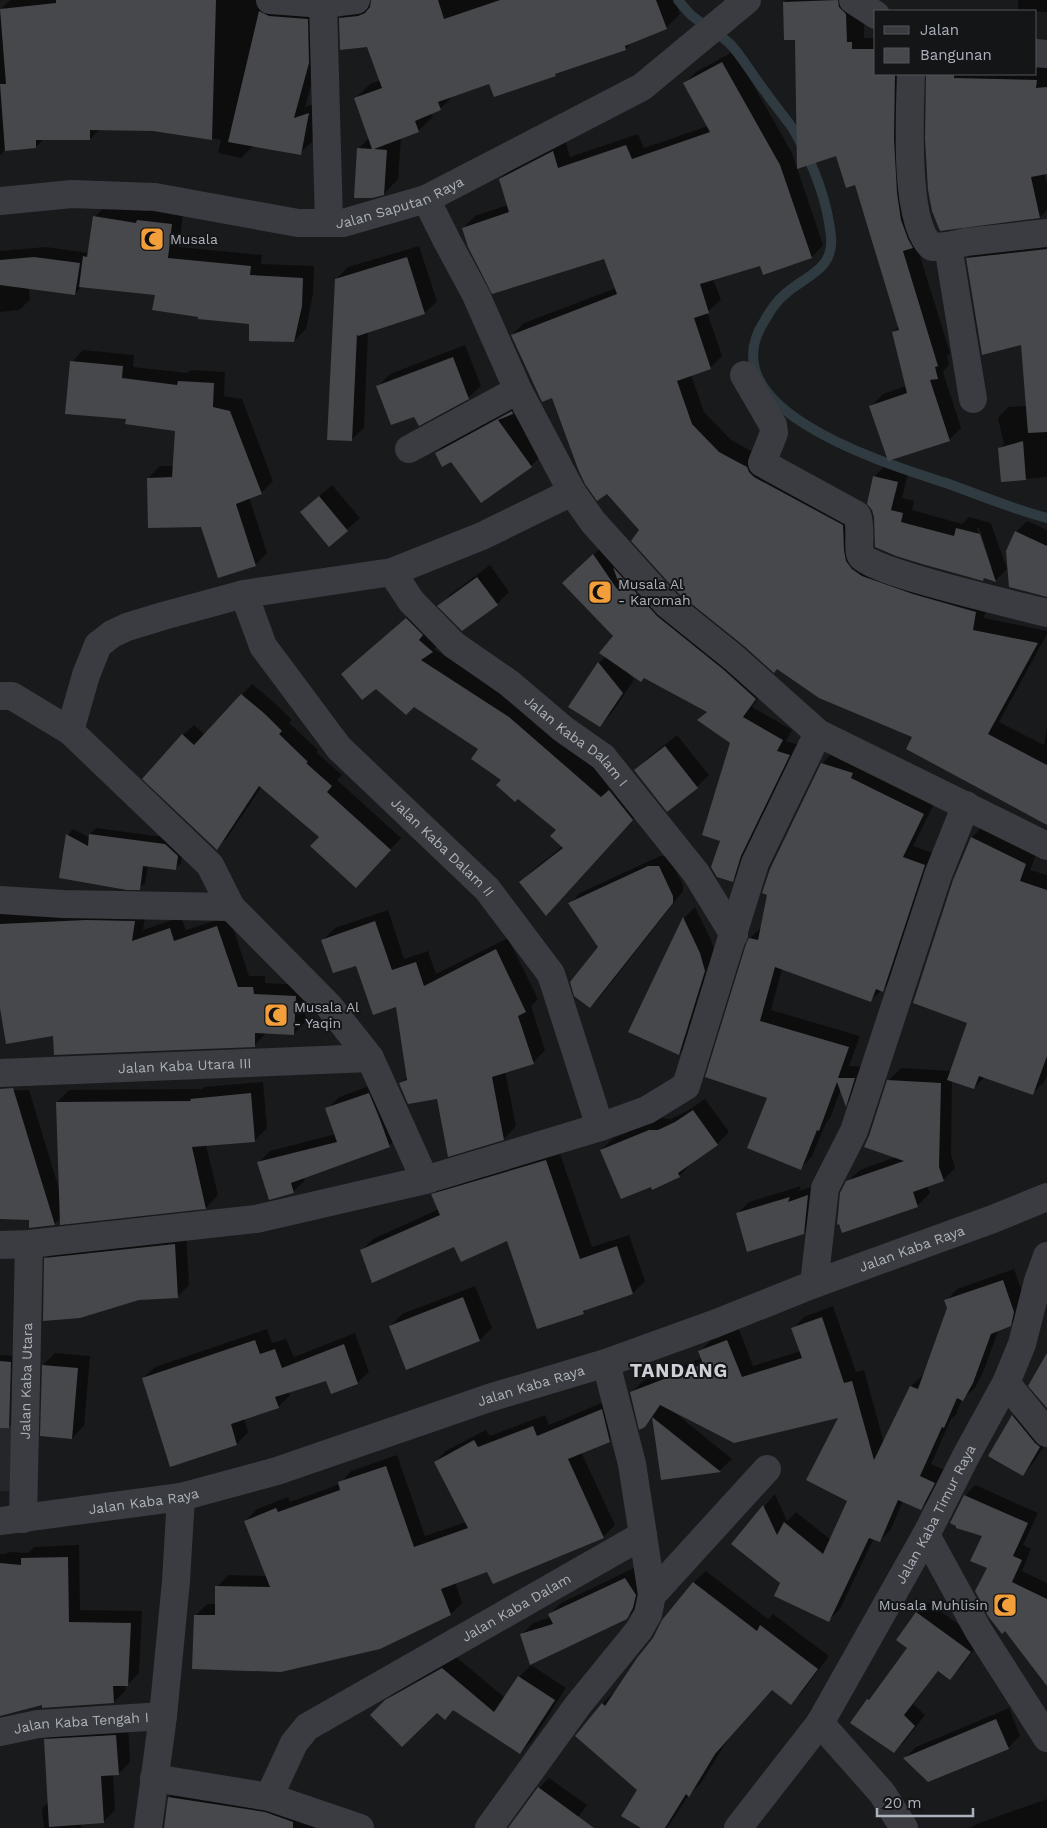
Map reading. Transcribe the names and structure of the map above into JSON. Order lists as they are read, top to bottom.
{
  "streets": {
    "street": [
      "Jalan Saputan Raya",
      "Jalan Kaba Dalam I",
      "Jalan Kaba Dalam II",
      "Jalan Kaba Utara III",
      "Jalan Kaba Raya",
      "Jalan Kaba Utara",
      "Jalan Kaba Timur Raya",
      "Jalan Kaba Dalam",
      "Jalan Kaba Tengah I"
    ]
  },
  "crossings": [
    ["Jalan Kaba Raya", "Jalan Kaba Utara"]
  ],
  "districts": ["TANDANG"],
  "places": {
    "mosque": [
      "Musala",
      "Musala Al - Karomah",
      "Musala Al - Yaqin",
      "Musala Muhlisin"
    ]
  },
  "legend": ["Jalan", "Bangunan"],
  "scale_bar": "20 m"
}
